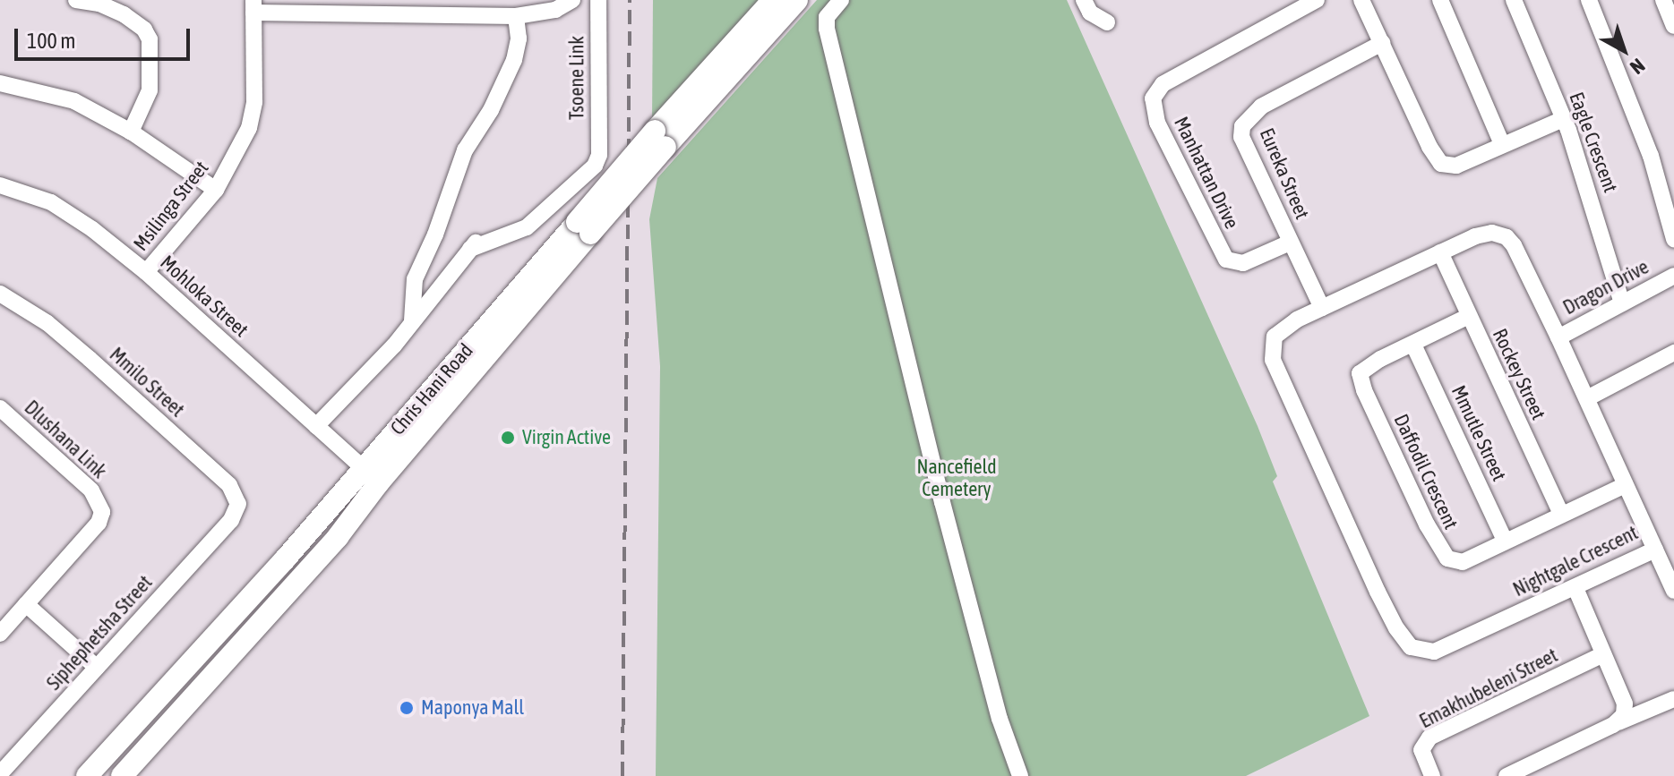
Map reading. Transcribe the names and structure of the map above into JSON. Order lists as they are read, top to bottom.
{
  "streets": {
    "main road": ["Chris Hani Road"],
    "street": [
      "Tsoene Link",
      "Eagle Crescent",
      "Manhattan Drive",
      "Eureka Street",
      "Msilinga Street",
      "Dragon Drive",
      "Mohloka Street",
      "Rockey Street",
      "Mmilo Street",
      "Mmutle Street",
      "Dlushana Link",
      "Daffodil Crescent",
      "Nightgale Crescent",
      "Siphephetsha Street",
      "Emakhubeleni Street"
    ]
  },
  "crossings": [
    ["Eagle Crescent", "Dragon Drive"],
    ["Manhattan Drive", "Eureka Street"],
    ["Eureka Street", "Nightgale Crescent"],
    ["Msilinga Street", "Mohloka Street"],
    ["Dragon Drive", "Nightgale Crescent"],
    ["Mohloka Street", "Chris Hani Road"],
    ["Rockey Street", "Daffodil Crescent"],
    ["Rockey Street", "Nightgale Crescent"],
    ["Mmilo Street", "Siphephetsha Street"],
    ["Mmutle Street", "Daffodil Crescent"],
    ["Daffodil Crescent", "Nightgale Crescent"]
  ],
  "parks": ["Nancefield Cemetery"],
  "places": ["Virgin Active", "Maponya Mall"],
  "scale_bar": "100 m",
  "north": "bottom right"
}
